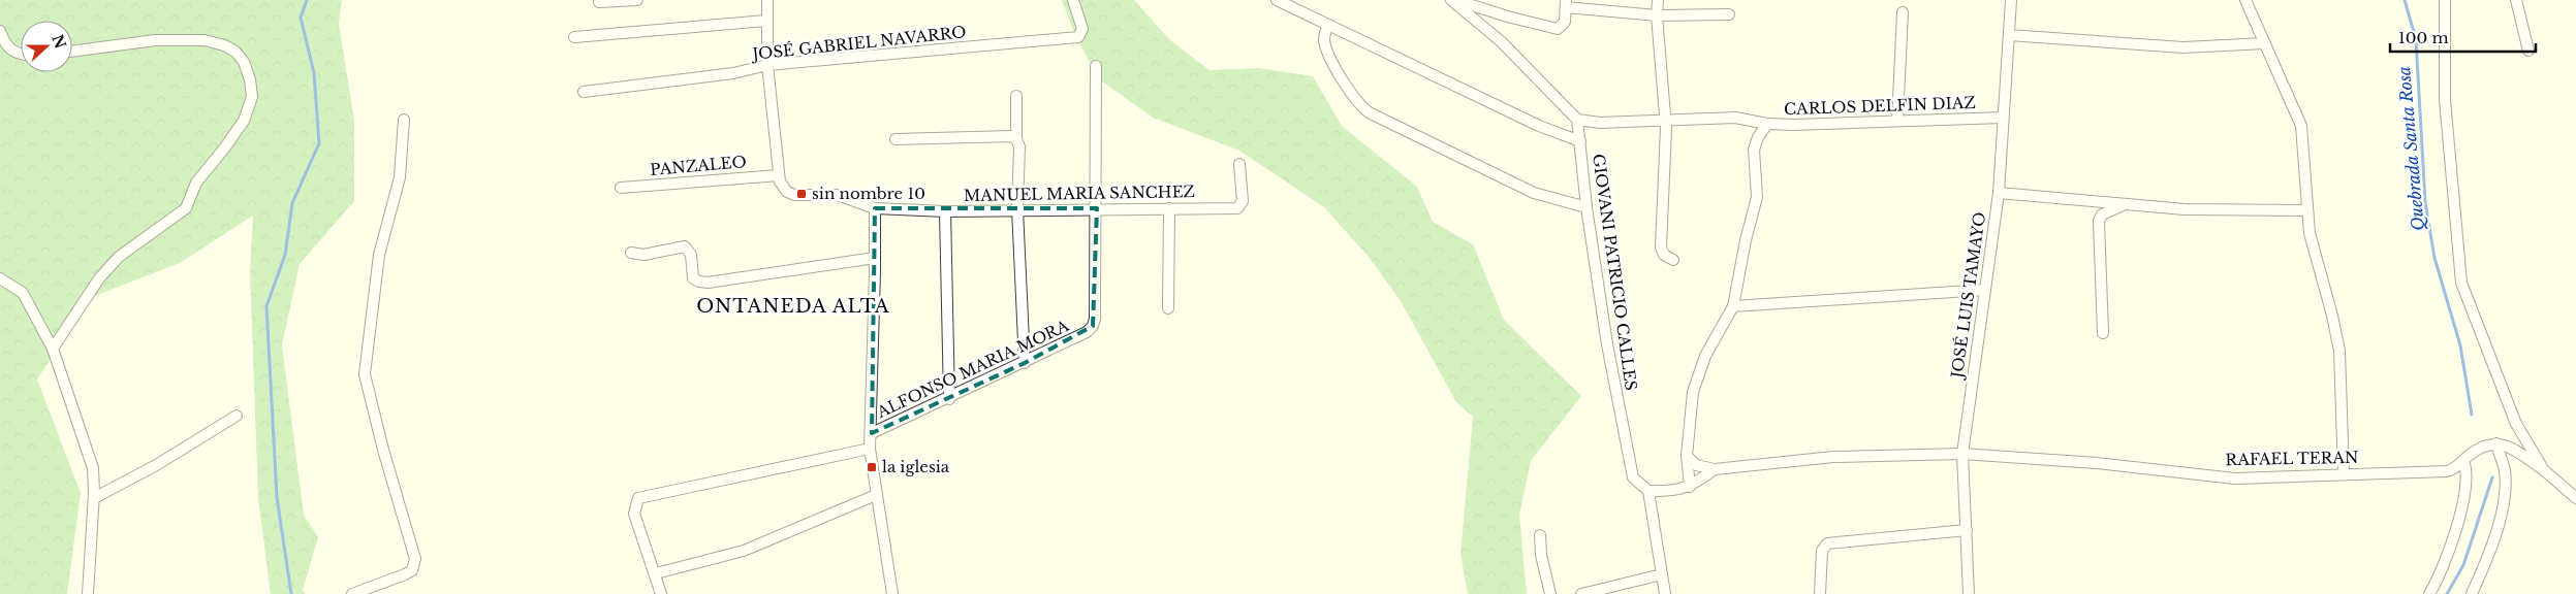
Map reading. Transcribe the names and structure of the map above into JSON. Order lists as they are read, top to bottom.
{
  "streets": {
    "street": [
      "JOSÉ GABRIEL NAVARRO",
      "CARLOS DELFIN DIAZ",
      "PANZALEO",
      "MANUEL MARIA SANCHEZ",
      "GIOVANI PATRICIO CALLES",
      "JOSÉ LUIS TAMAYO",
      "ALFONSO MARIA MORA",
      "RAFAEL TERAN"
    ]
  },
  "crossings": [
    ["CARLOS DELFIN DIAZ", "JOSÉ LUIS TAMAYO"],
    ["PANZALEO", "MANUEL MARIA SANCHEZ"],
    ["MANUEL MARIA SANCHEZ", "ALFONSO MARIA MORA"],
    ["JOSÉ LUIS TAMAYO", "RAFAEL TERAN"]
  ],
  "districts": ["ONTANEDA ALTA"],
  "water": ["Quebrada Santa Rosa"],
  "places": {
    "transit": ["sin nombre 10", "la iglesia"]
  },
  "scale_bar": "100 m",
  "north": "right"
}
